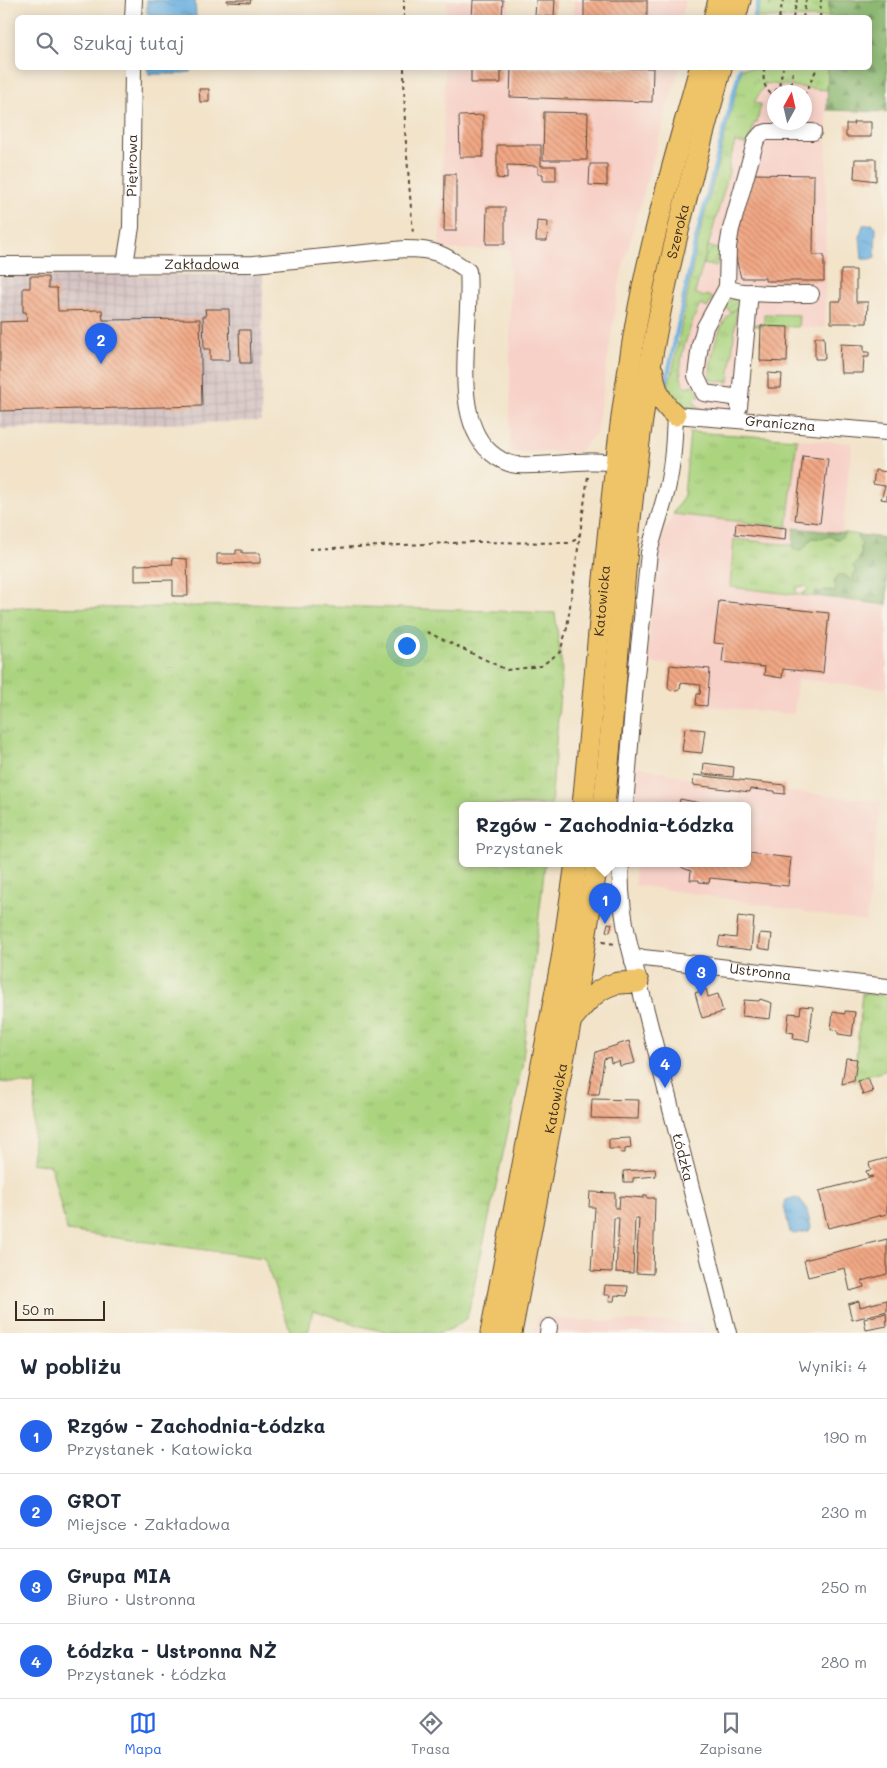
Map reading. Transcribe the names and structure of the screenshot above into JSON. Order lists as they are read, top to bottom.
{
  "streets": {
    "main road": ["Szeroka", "Katowicka"],
    "street": [
      "Piętrowa",
      "Zakładowa",
      "Graniczna",
      "Ustronna",
      "Łódzka"
    ]
  },
  "crossings": [
    ["Piętrowa", "Zakładowa"],
    ["Szeroka", "Katowicka"],
    ["Ustronna", "Łódzka"]
  ],
  "scale_bar": "50 m",
  "north": "top",
  "page": {
    "search": "Szukaj tutaj",
    "pins": [
      "2",
      "1",
      "3",
      "4"
    ],
    "popup": ["Rzgów - Zachodnia-Łódzka", "Przystanek"],
    "scale": "50 m",
    "heading": ["W pobliżu", "Wyniki: 4"],
    "list": [
      {
        "mark": "1",
        "name": "Rzgów - Zachodnia-Łódzka",
        "note": "Przystanek · Katowicka",
        "value": "190 m"
      },
      {
        "mark": "2",
        "name": "GROT",
        "note": "Miejsce · Zakładowa",
        "value": "230 m"
      },
      {
        "mark": "3",
        "name": "Grupa MIA",
        "note": "Biuro · Ustronna",
        "value": "250 m"
      },
      {
        "mark": "4",
        "name": "Łódzka - Ustronna NŻ",
        "note": "Przystanek · Łódzka",
        "value": "280 m"
      }
    ],
    "nav": ["Mapa", "Trasa", "Zapisane"]
  }
}
